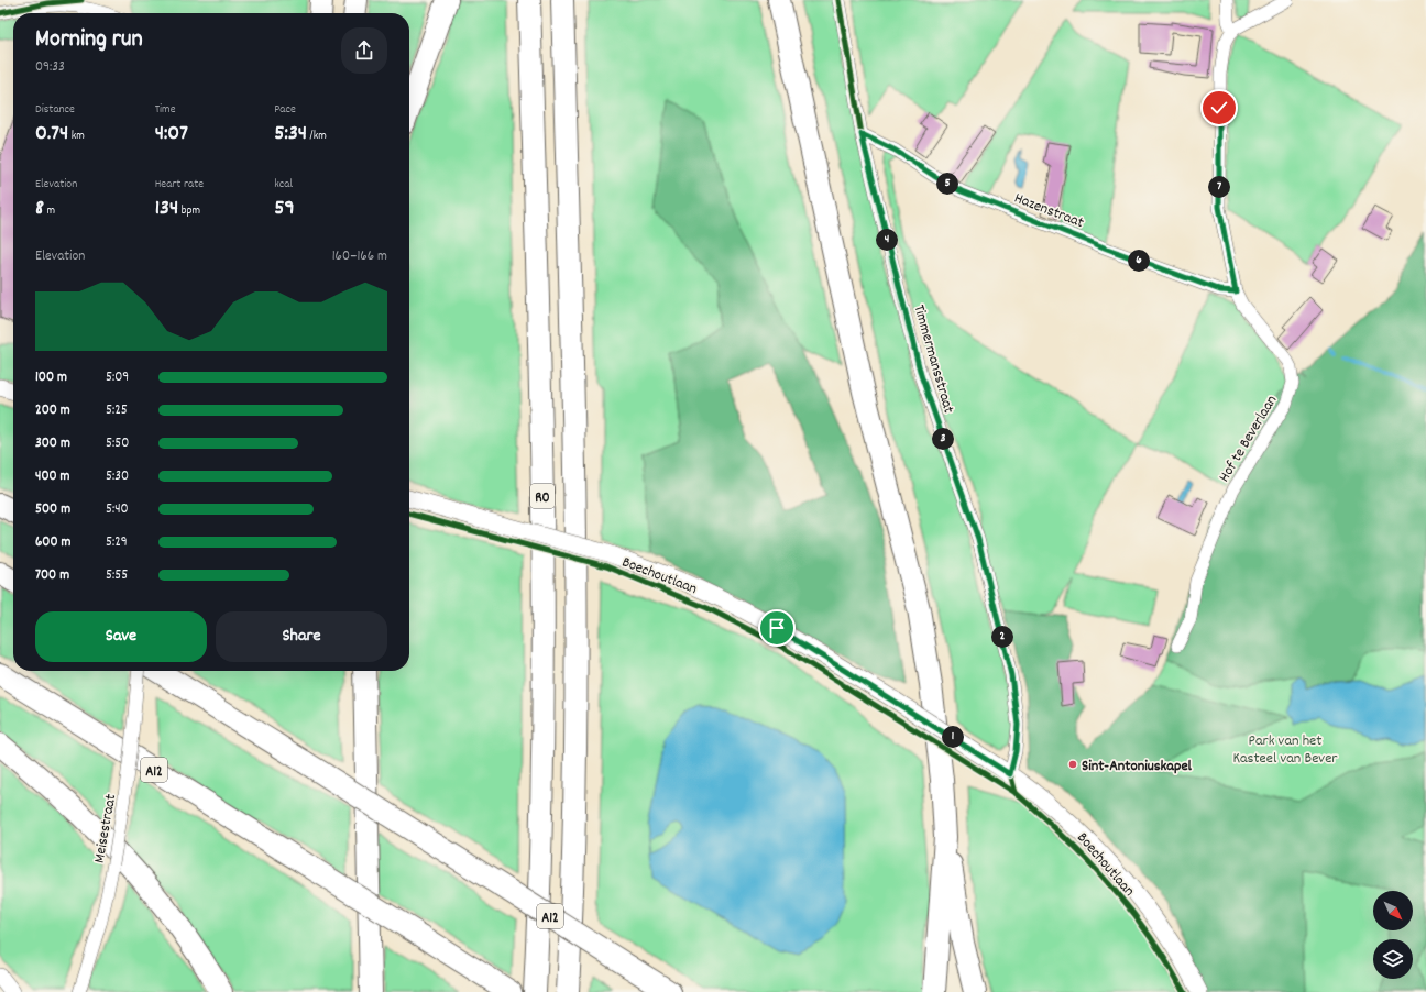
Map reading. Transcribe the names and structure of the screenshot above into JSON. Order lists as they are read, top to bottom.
{
  "streets": {
    "highway": ["R0", "A12"],
    "main road": ["Boechoutlaan"],
    "street": [
      "Hazenstraat",
      "Timmermansstraat",
      "Hof te Beverlaan",
      "Meisestraat"
    ]
  },
  "crossings": [
    ["Hazenstraat", "Timmermansstraat"],
    ["Hazenstraat", "Hof te Beverlaan"],
    ["Timmermansstraat", "Boechoutlaan"]
  ],
  "parks": ["Park van het Kasteel van Bever"],
  "places": ["Sint-Antoniuskapel"],
  "north": "bottom right",
  "page": {
    "heading": ["Morning run", "09:33"],
    "stats": [
      ["Distance", "0.74 km"],
      ["Time", "4:07"],
      ["Pace", "5:34 /km"],
      ["Elevation", "8 m"],
      ["Heart rate", "134 bpm"],
      ["kcal", "59"]
    ],
    "pins": [
      "5",
      "7",
      "4",
      "6",
      "3",
      "2",
      "1"
    ],
    "chart": ["Elevation", "160–166 m"],
    "list": [
      {
        "name": "100 m",
        "note": "5:09"
      },
      {
        "name": "200 m",
        "note": "5:25"
      },
      {
        "name": "300 m",
        "note": "5:50"
      },
      {
        "name": "400 m",
        "note": "5:30"
      },
      {
        "name": "500 m",
        "note": "5:40"
      },
      {
        "name": "600 m",
        "note": "5:29"
      },
      {
        "name": "700 m",
        "note": "5:55"
      }
    ],
    "buttons": ["Save", "Share"]
  }
}
